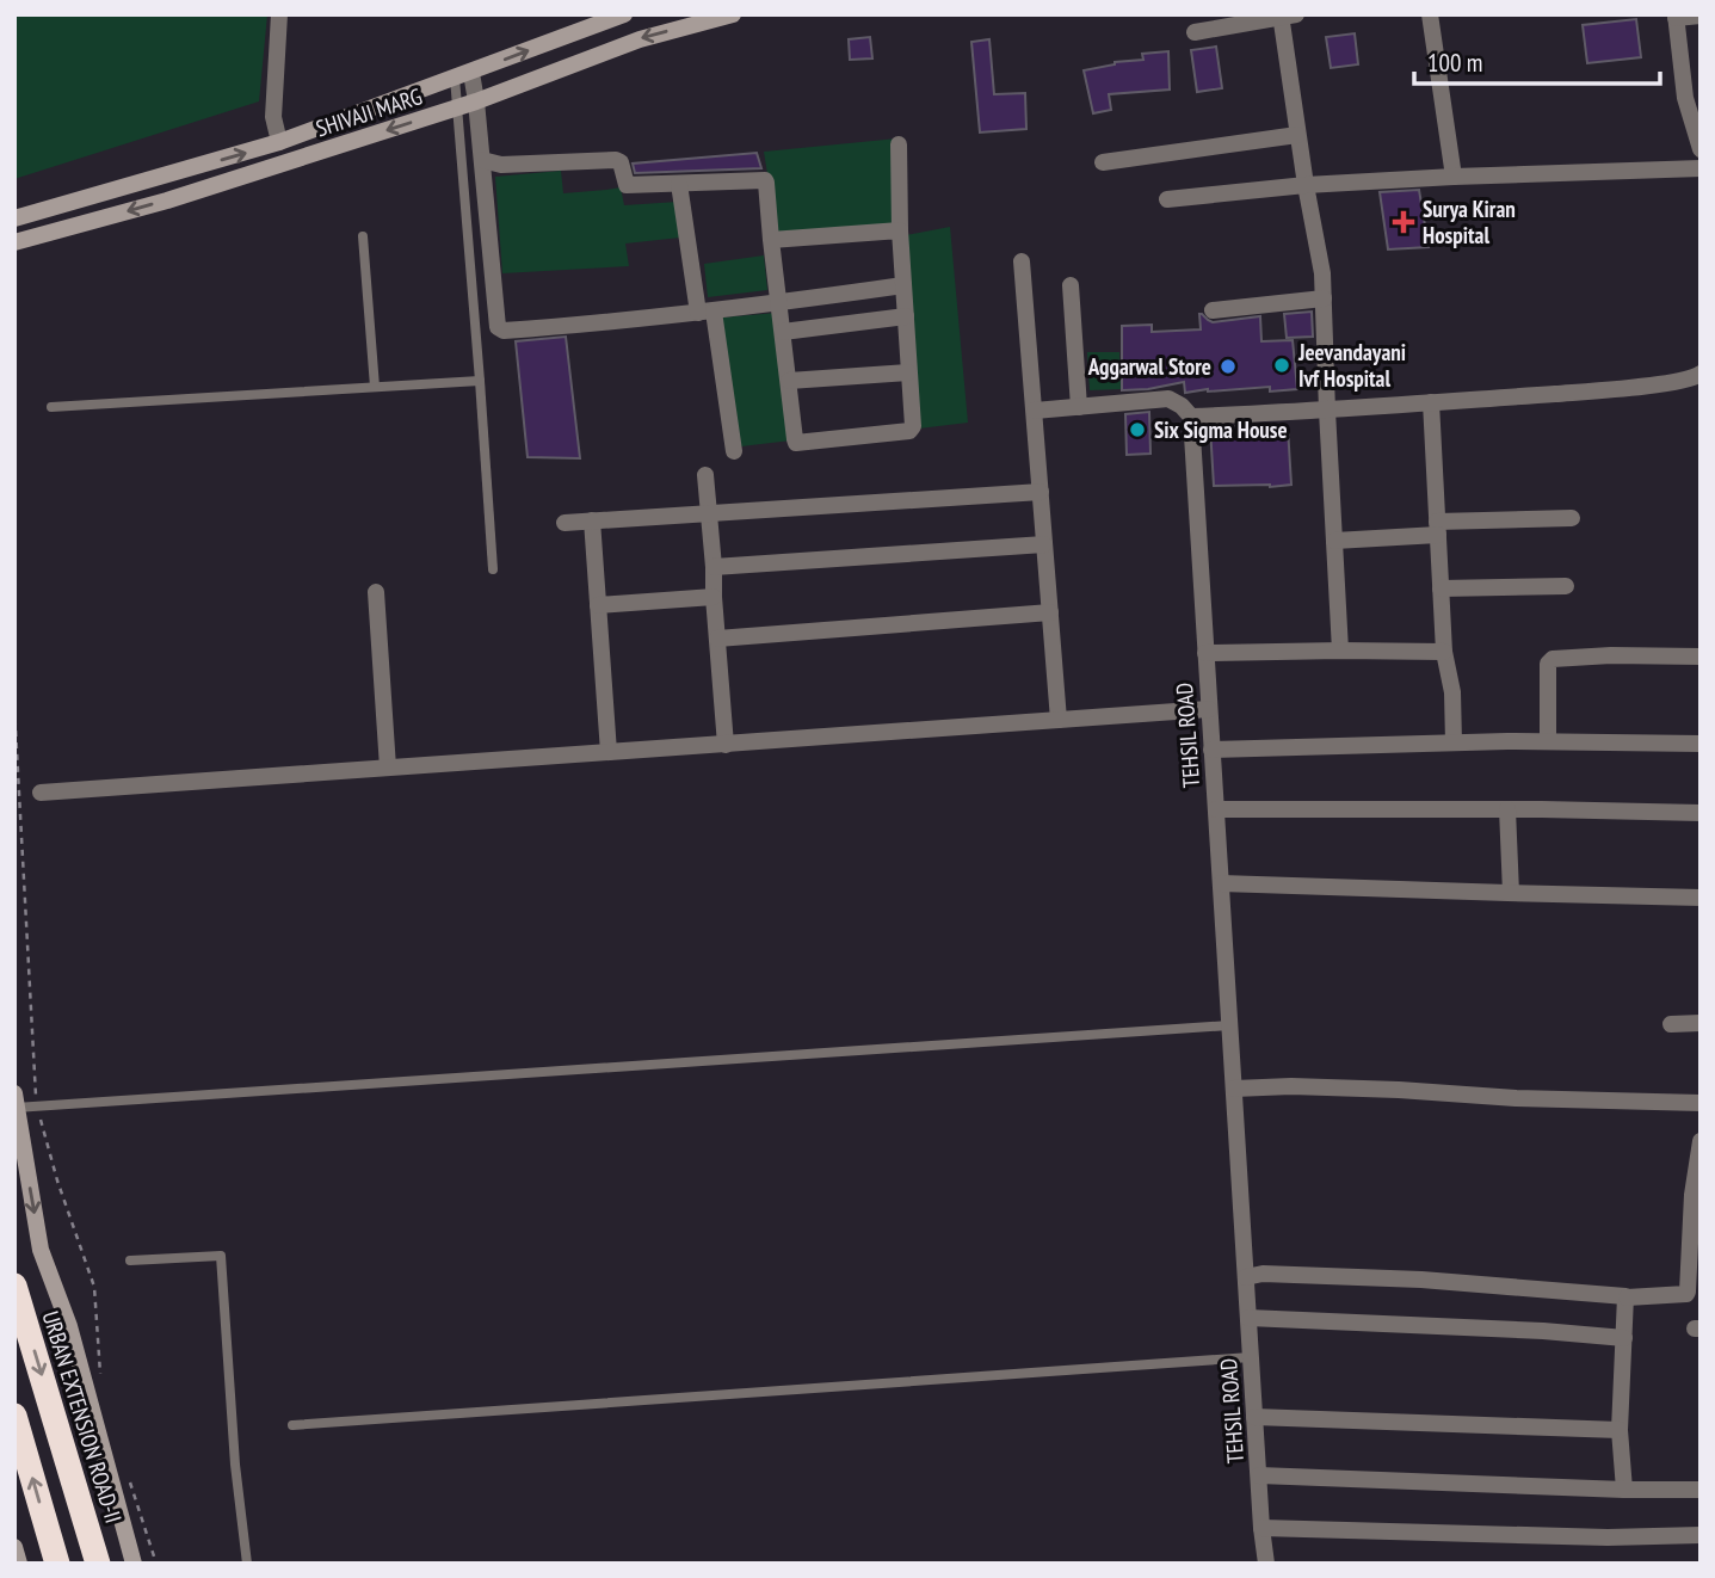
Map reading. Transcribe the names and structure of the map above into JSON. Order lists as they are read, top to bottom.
{
  "streets": {
    "highway": ["URBAN EXTENSION ROAD-II"],
    "main road": ["SHIVAJI MARG"],
    "street": ["TEHSIL ROAD"]
  },
  "places": {
    "health": ["Surya Kiran Hospital"],
    "other": ["Jeevandayani Ivf Hospital", "Aggarwal Store", "Six Sigma House"]
  },
  "scale_bar": "100 m"
}
